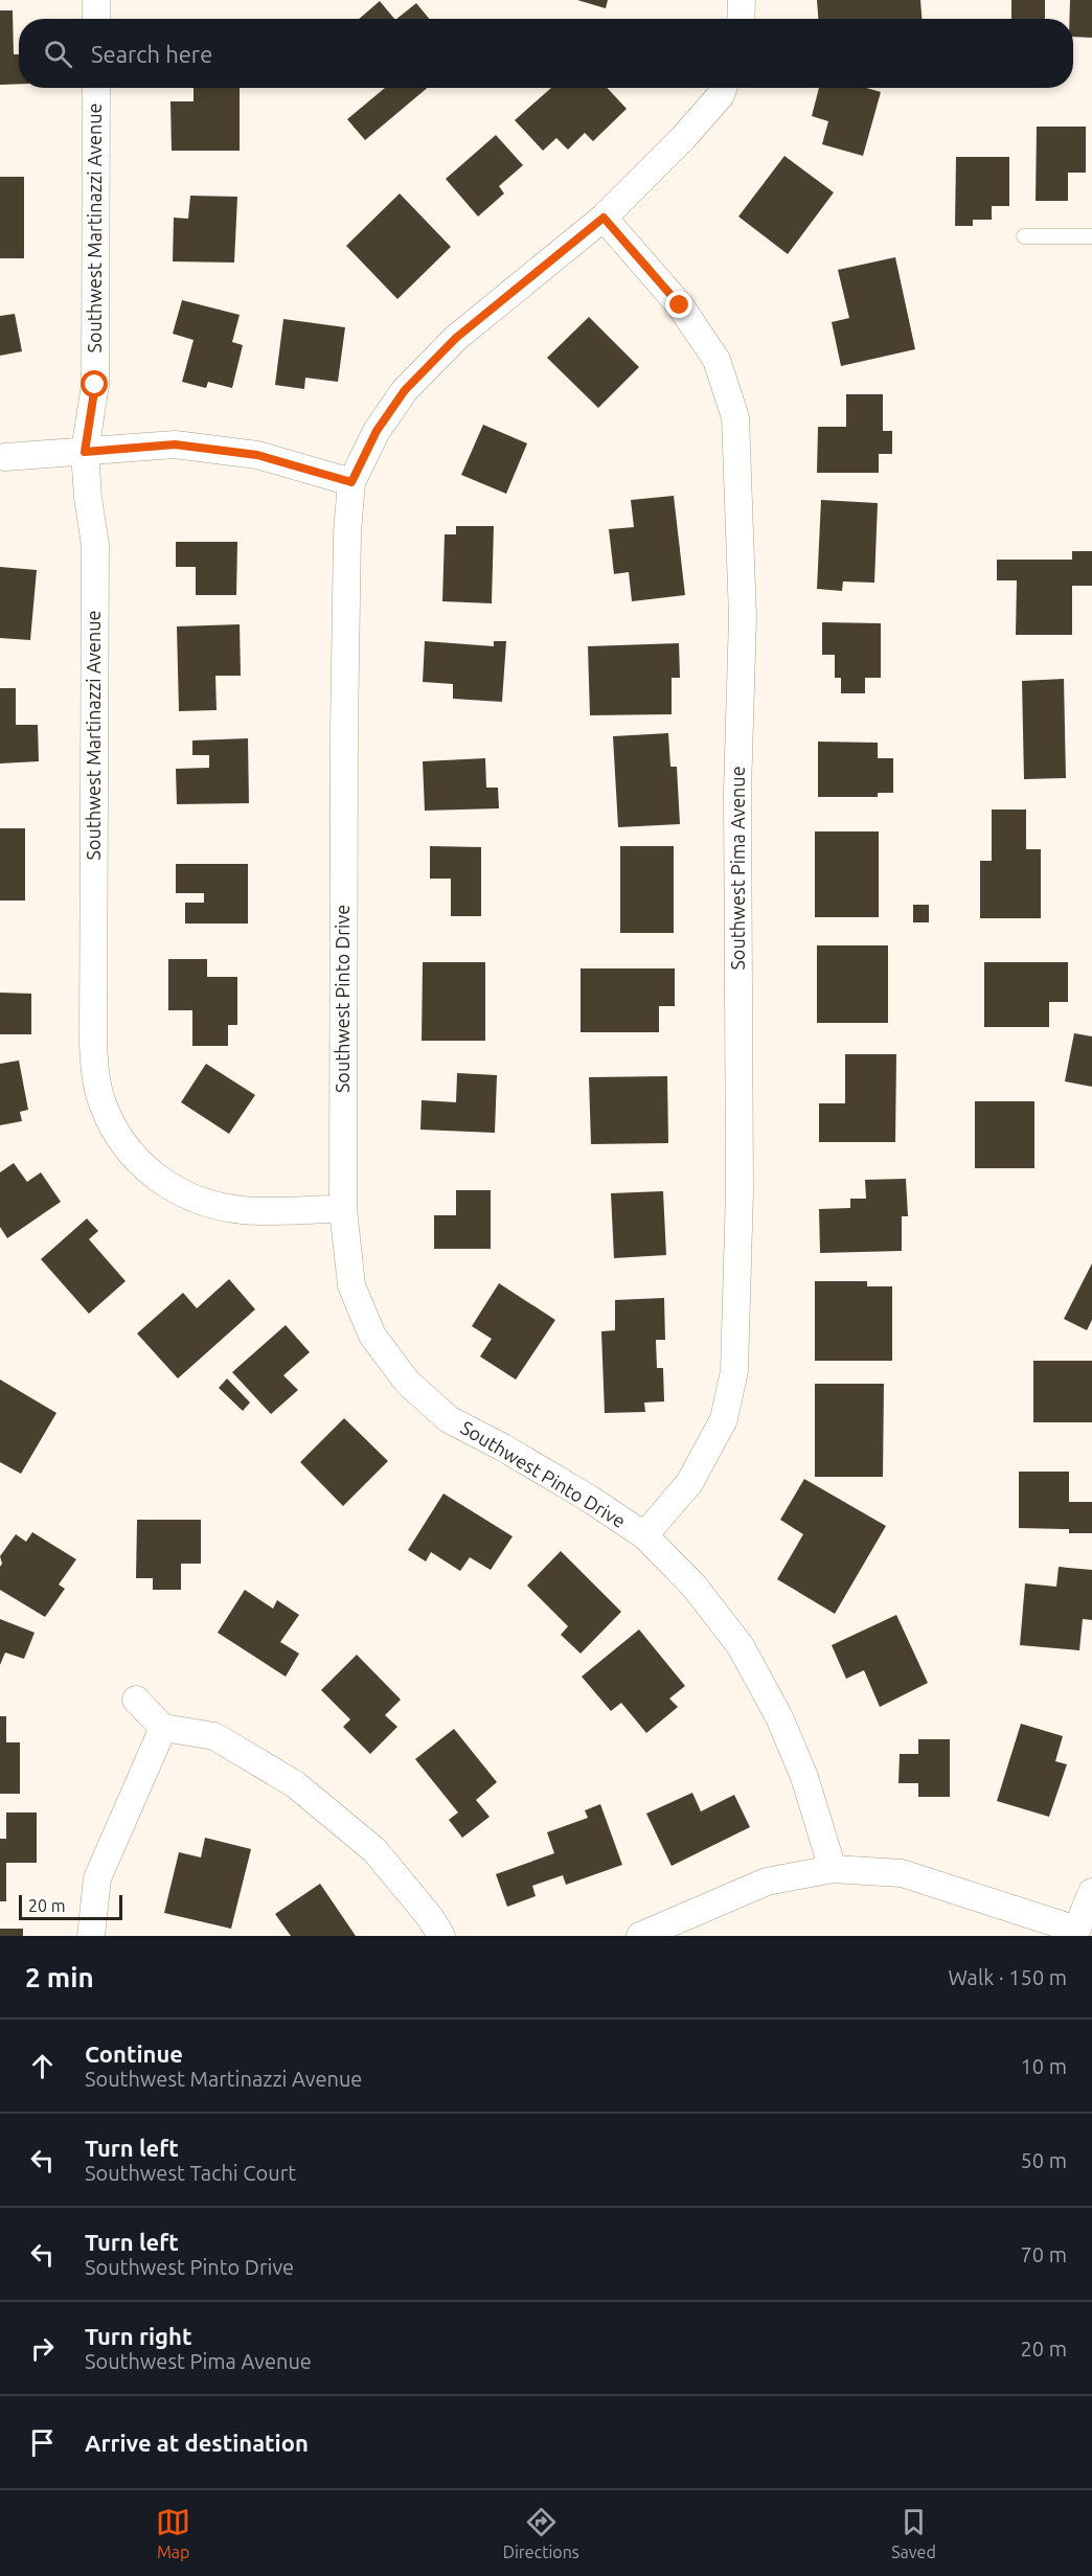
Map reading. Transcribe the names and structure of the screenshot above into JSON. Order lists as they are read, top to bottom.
{
  "streets": {
    "street": ["Southwest Martinazzi Avenue", "Southwest Pima Avenue", "Southwest Pinto Drive"]
  },
  "crossings": [
    ["Southwest Martinazzi Avenue", "Southwest Pinto Drive"],
    ["Southwest Pima Avenue", "Southwest Pinto Drive"]
  ],
  "scale_bar": "20 m",
  "page": {
    "search": "Search here",
    "scale": "20 m",
    "heading": ["2 min", "Walk · 150 m"],
    "list": [
      ["Continue", "Southwest Martinazzi Avenue", "10 m"],
      ["Turn left", "Southwest Tachi Court", "50 m"],
      ["Turn left", "Southwest Pinto Drive", "70 m"],
      ["Turn right", "Southwest Pima Avenue", "20 m"],
      "Arrive at destination"
    ],
    "nav": ["Map", "Directions", "Saved"]
  }
}
